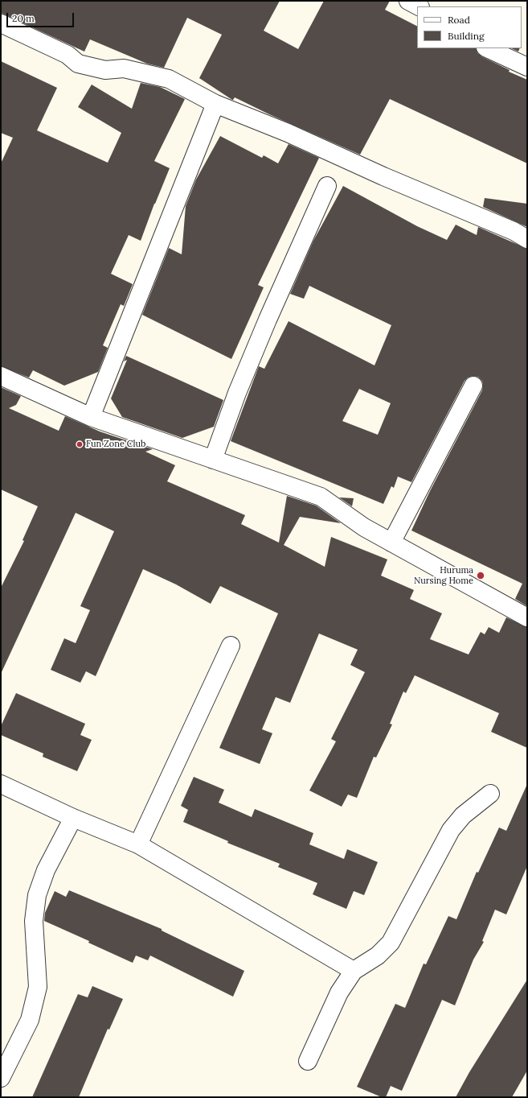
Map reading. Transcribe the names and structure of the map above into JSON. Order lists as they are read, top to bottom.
{
  "places": ["Fun Zone Club", "Huruma Nursing Home"],
  "legend": ["Road", "Building"],
  "scale_bar": "20 m"
}
